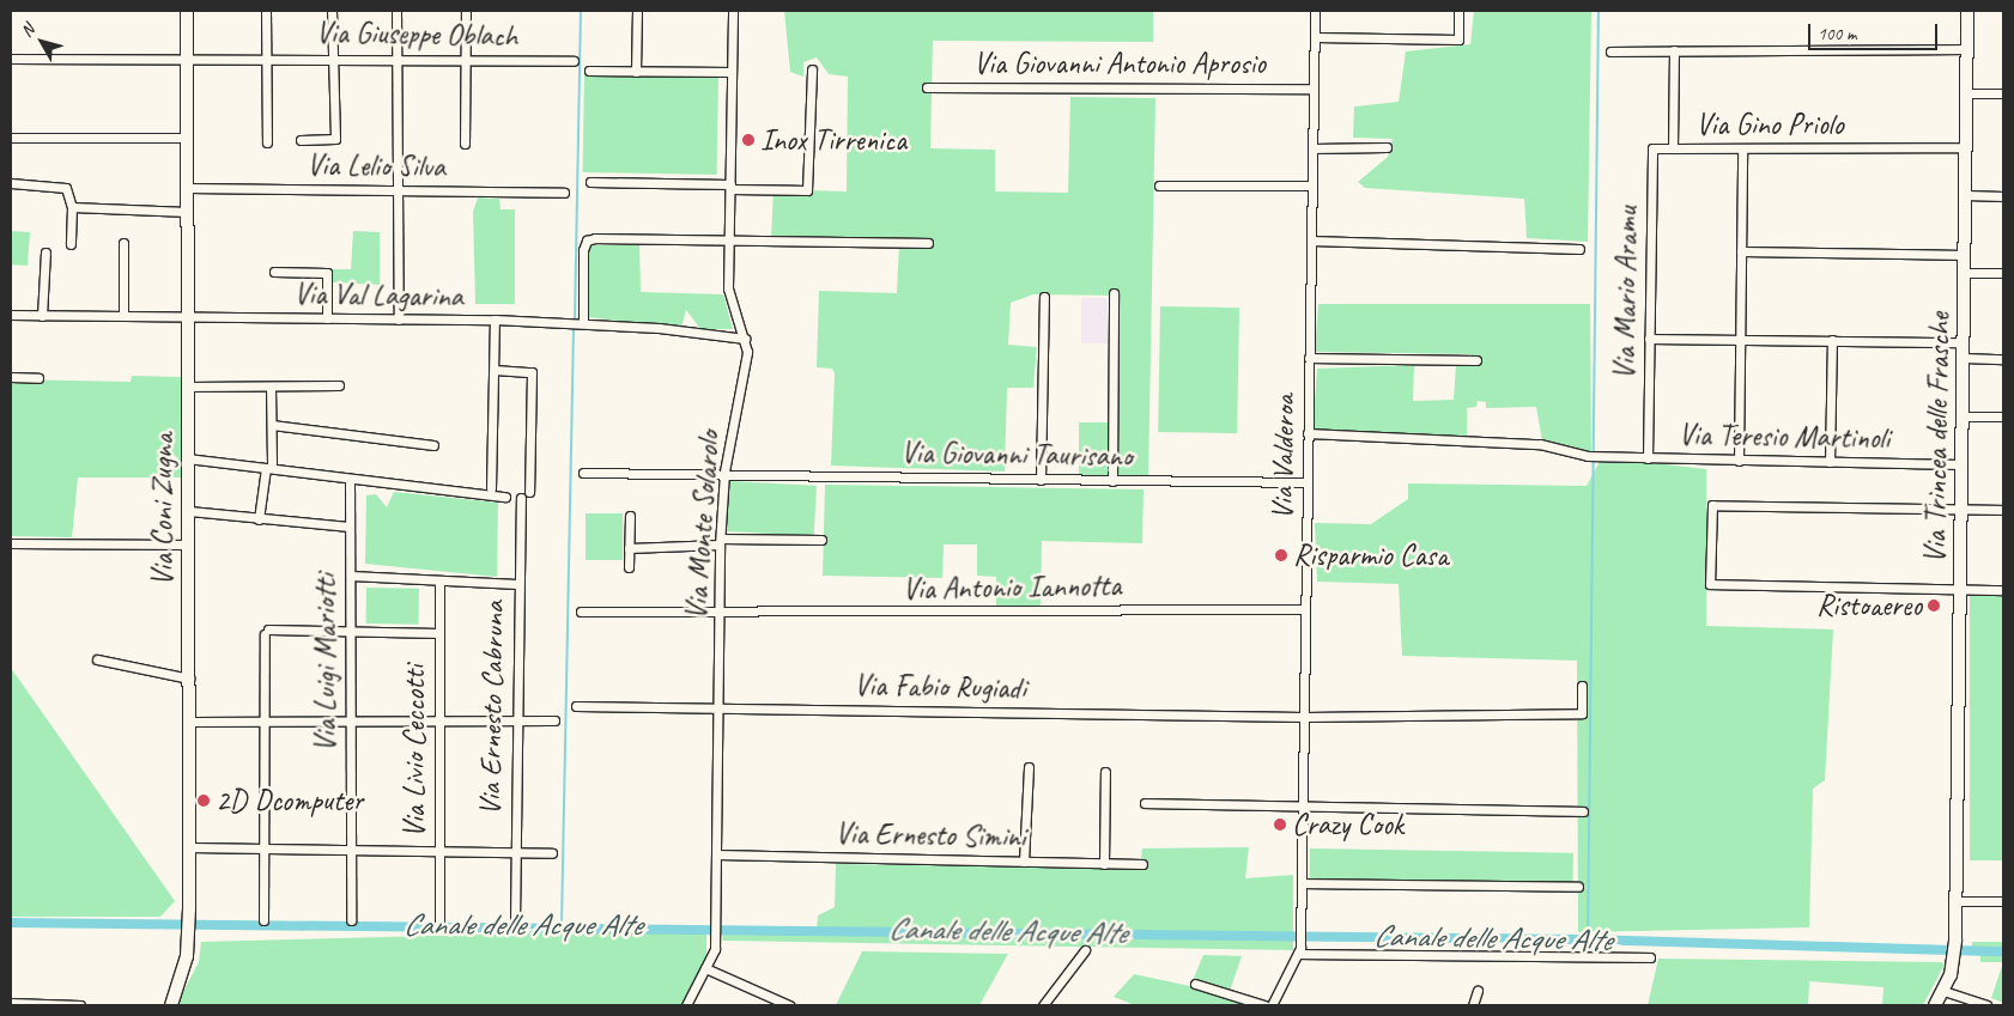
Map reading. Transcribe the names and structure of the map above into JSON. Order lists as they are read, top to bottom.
{
  "streets": {
    "street": [
      "Via Giuseppe Oblach",
      "Via Giovanni Antonio Aprosio",
      "Via Gino Priolo",
      "Via Lelio Silva",
      "Via Mario Aramu",
      "Via Val Lagarina",
      "Via Teresio Martinoli",
      "Via Trincea delle Frasche",
      "Via Giovanni Taurisano",
      "Via Valderoa",
      "Via Coni Zugna",
      "Via Monte Solarolo",
      "Via Antonio Iannotta",
      "Via Luigi Mariotti",
      "Via Fabio Rugiadi",
      "Via Ernesto Cabruna",
      "Via Livio Ceccotti",
      "Via Ernesto Simini"
    ]
  },
  "crossings": [
    ["Via Giuseppe Oblach", "Via Coni Zugna"],
    ["Via Giovanni Antonio Aprosio", "Via Valderoa"],
    ["Via Gino Priolo", "Via Mario Aramu"],
    ["Via Gino Priolo", "Via Trincea delle Frasche"],
    ["Via Lelio Silva", "Via Coni Zugna"],
    ["Via Mario Aramu", "Via Teresio Martinoli"],
    ["Via Val Lagarina", "Via Coni Zugna"],
    ["Via Val Lagarina", "Via Monte Solarolo"],
    ["Via Teresio Martinoli", "Via Trincea delle Frasche"],
    ["Via Teresio Martinoli", "Via Valderoa"],
    ["Via Giovanni Taurisano", "Via Valderoa"],
    ["Via Giovanni Taurisano", "Via Monte Solarolo"],
    ["Via Valderoa", "Via Antonio Iannotta"],
    ["Via Valderoa", "Via Fabio Rugiadi"],
    ["Via Monte Solarolo", "Via Antonio Iannotta"],
    ["Via Monte Solarolo", "Via Fabio Rugiadi"],
    ["Via Monte Solarolo", "Via Ernesto Simini"]
  ],
  "water": ["Canale delle Acque Alte"],
  "places": [
    "Inox Tirrenica",
    "Risparmio Casa",
    "Ristoaereo",
    "2D Dcomputer",
    "Crazy Cook"
  ],
  "scale_bar": "100 m",
  "north": "top left"
}
